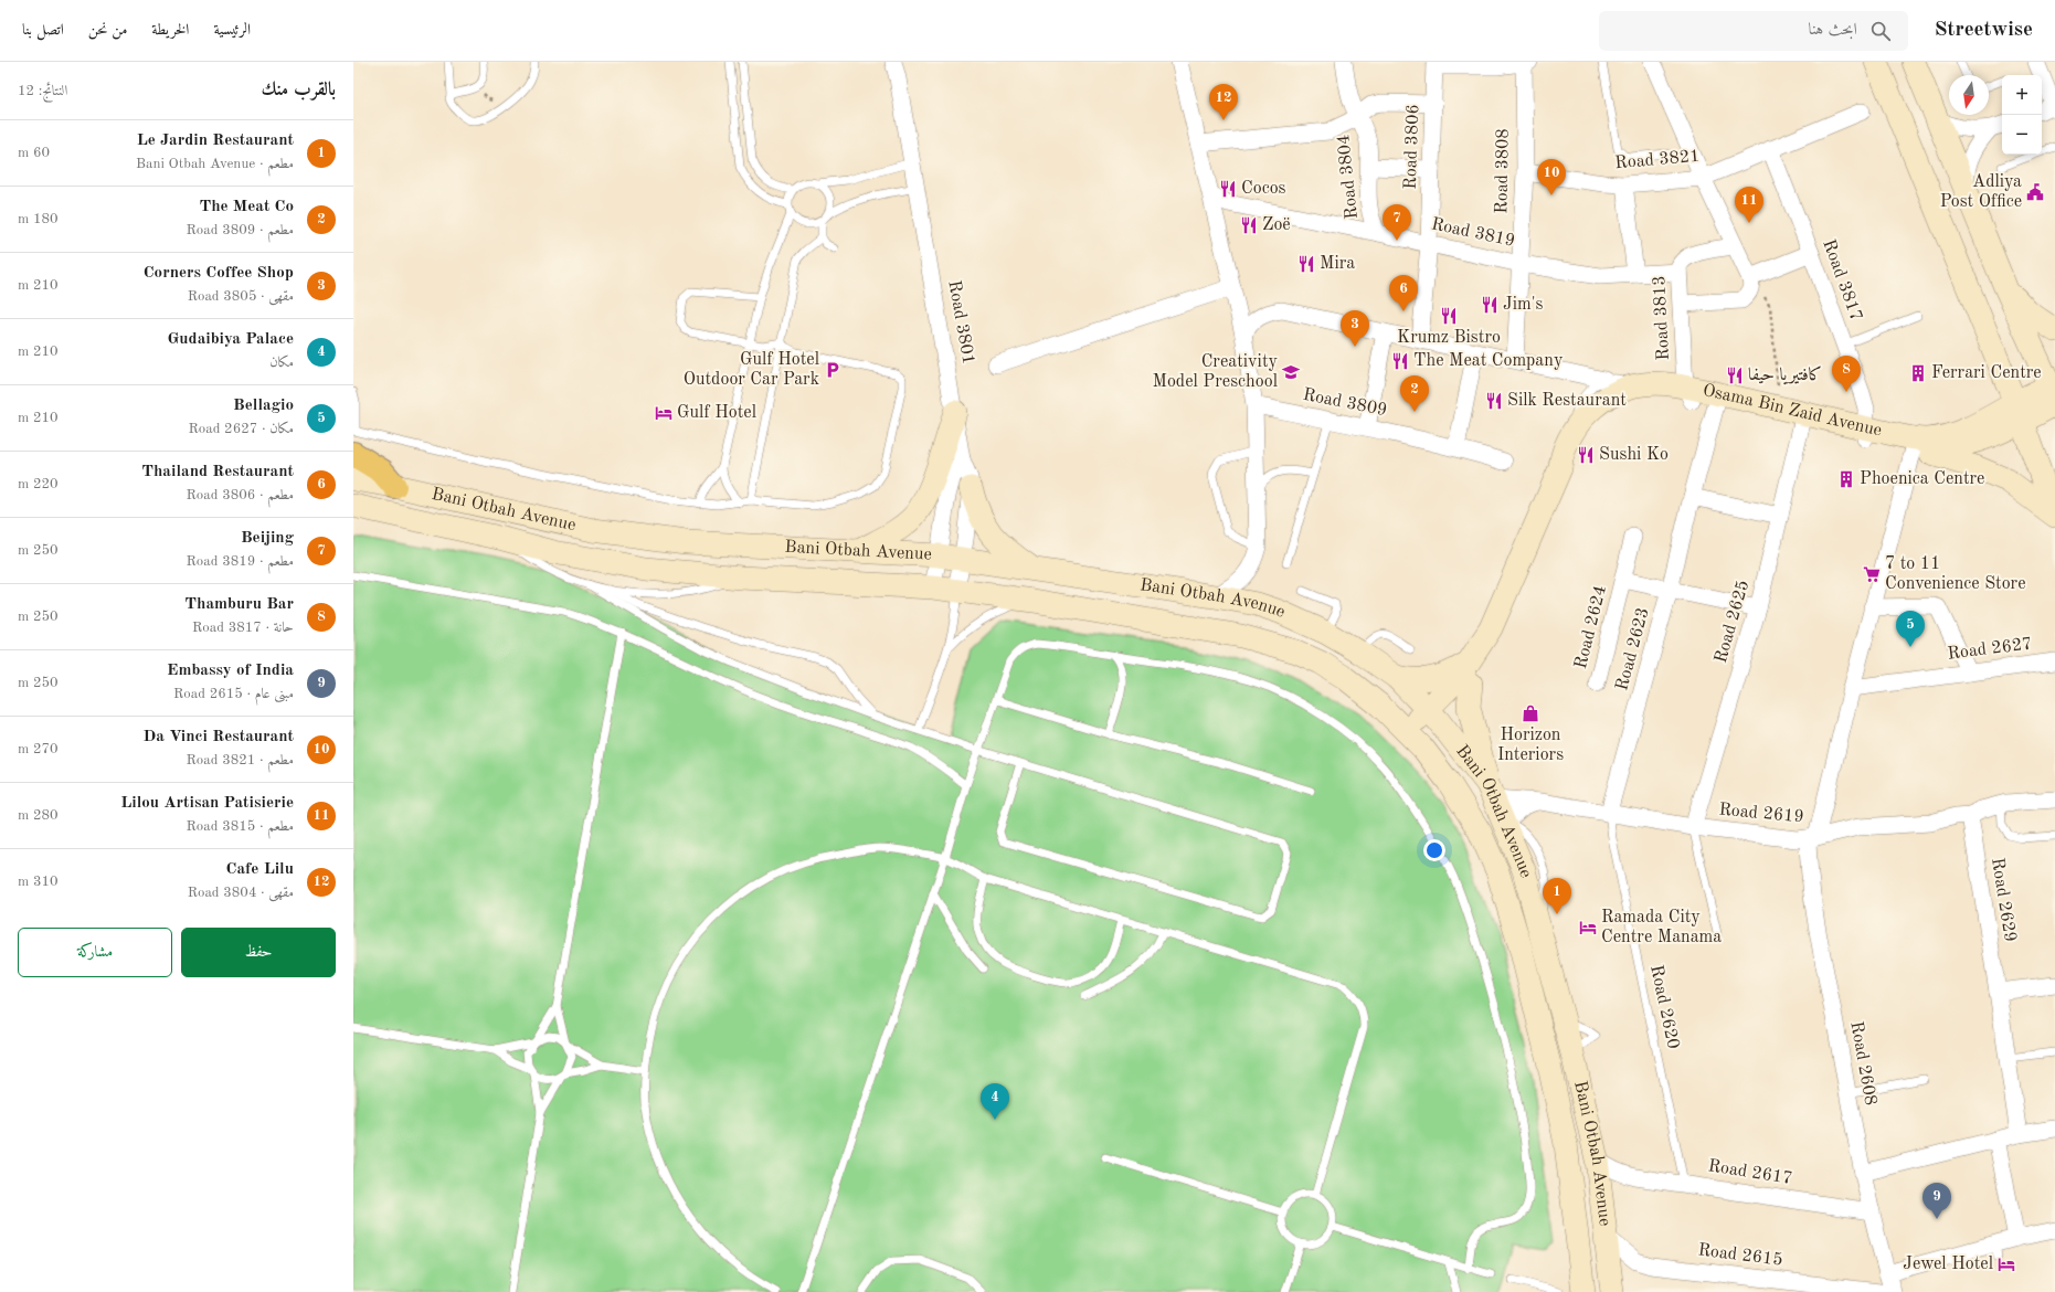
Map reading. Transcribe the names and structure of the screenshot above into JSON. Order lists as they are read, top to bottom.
{
  "streets": {
    "main road": ["Osama Bin Zaid Avenue", "Bani Otbah Avenue"],
    "street": [
      "Road 3806",
      "Road 3821",
      "Road 3808",
      "Road 3804",
      "Road 3819",
      "Road 3817",
      "Road 3813",
      "Road 3801",
      "Road 3809",
      "Road 2625",
      "Road 2624",
      "Road 2623",
      "Road 2627",
      "Road 2619",
      "Road 2629",
      "Road 2608",
      "Road 2617",
      "Road 2615"
    ],
    "lane": ["Road 2620"]
  },
  "crossings": [
    ["Road 3806", "Road 3808"],
    ["Road 3806", "Road 3804"],
    ["Road 3806", "Road 3819"],
    ["Road 3821", "Road 3808"],
    ["Road 3821", "Road 3817"],
    ["Road 3808", "Road 3819"],
    ["Road 3804", "Road 3819"],
    ["Road 3819", "Road 3813"],
    ["Road 3817", "Osama Bin Zaid Avenue"],
    ["Road 3813", "Osama Bin Zaid Avenue"],
    ["Road 3801", "Bani Otbah Avenue"],
    ["Osama Bin Zaid Avenue", "Bani Otbah Avenue"],
    ["Osama Bin Zaid Avenue", "Road 2625"],
    ["Osama Bin Zaid Avenue", "Road 2623"],
    ["Bani Otbah Avenue", "Road 2619"],
    ["Bani Otbah Avenue", "Road 2617"],
    ["Bani Otbah Avenue", "Road 2615"],
    ["Road 2625", "Road 2624"],
    ["Road 2625", "Road 2619"],
    ["Road 2624", "Road 2623"],
    ["Road 2623", "Road 2619"],
    ["Road 2623", "Road 2620"],
    ["Road 2619", "Road 2629"],
    ["Road 2619", "Road 2620"],
    ["Road 2619", "Road 2608"],
    ["Road 2620", "Road 2617"],
    ["Road 2608", "Road 2617"]
  ],
  "places": {
    "restaurant": [
      "Cocos",
      "Zoë",
      "Mira",
      "Jim's",
      "Krumz Bistro",
      "The Meat Company",
      "كافتيريا حيفا",
      "Silk Restaurant",
      "Sushi Ko"
    ],
    "public building": ["Adliya Post Office"],
    "parking": ["Gulf Hotel Outdoor Car Park"],
    "school or university": ["Creativity Model Preschool"],
    "building": ["Ferrari Centre", "Phoenica Centre"],
    "hotel": ["Gulf Hotel", "Ramada City Centre Manama", "Jewel Hotel"],
    "supermarket": ["7 to 11 Convenience Store"],
    "shop": ["Horizon Interiors"]
  },
  "north": "bottom",
  "page": {
    "header": "Streetwise",
    "search": "ابحث هنا",
    "nav": [
      "الرئيسية",
      "الخريطة",
      "من نحن",
      "اتصل بنا"
    ],
    "heading": ["بالقرب منك", "النتائج: 12"],
    "map_buttons": ["+", "−"],
    "pins": [
      "12",
      "10",
      "11",
      "7",
      "6",
      "3",
      "8",
      "2",
      "5",
      "1",
      "4",
      "9"
    ],
    "list": [
      {
        "mark": "1",
        "name": "Le Jardin Restaurant",
        "note": "مطعم · Bani Otbah Avenue",
        "value": "60 m"
      },
      {
        "mark": "2",
        "name": "The Meat Co",
        "note": "مطعم · Road 3809",
        "value": "180 m"
      },
      {
        "mark": "3",
        "name": "Corners Coffee Shop",
        "note": "مقهى · Road 3805",
        "value": "210 m"
      },
      {
        "mark": "4",
        "name": "Gudaibiya Palace",
        "note": "مكان",
        "value": "210 m"
      },
      {
        "mark": "5",
        "name": "Bellagio",
        "note": "مكان · Road 2627",
        "value": "210 m"
      },
      {
        "mark": "6",
        "name": "Thailand Restaurant",
        "note": "مطعم · Road 3806",
        "value": "220 m"
      },
      {
        "mark": "7",
        "name": "Beijing",
        "note": "مطعم · Road 3819",
        "value": "250 m"
      },
      {
        "mark": "8",
        "name": "Thamburu Bar",
        "note": "حانة · Road 3817",
        "value": "250 m"
      },
      {
        "mark": "9",
        "name": "Embassy of India",
        "note": "مبنى عام · Road 2615",
        "value": "250 m"
      },
      {
        "mark": "10",
        "name": "Da Vinci Restaurant",
        "note": "مطعم · Road 3821",
        "value": "270 m"
      },
      {
        "mark": "11",
        "name": "Lilou Artisan Patisierie",
        "note": "مطعم · Road 3815",
        "value": "280 m"
      },
      {
        "mark": "12",
        "name": "Cafe Lilu",
        "note": "مقهى · Road 3804",
        "value": "310 m"
      }
    ],
    "buttons": ["حفظ", "مشاركة"]
  }
}
